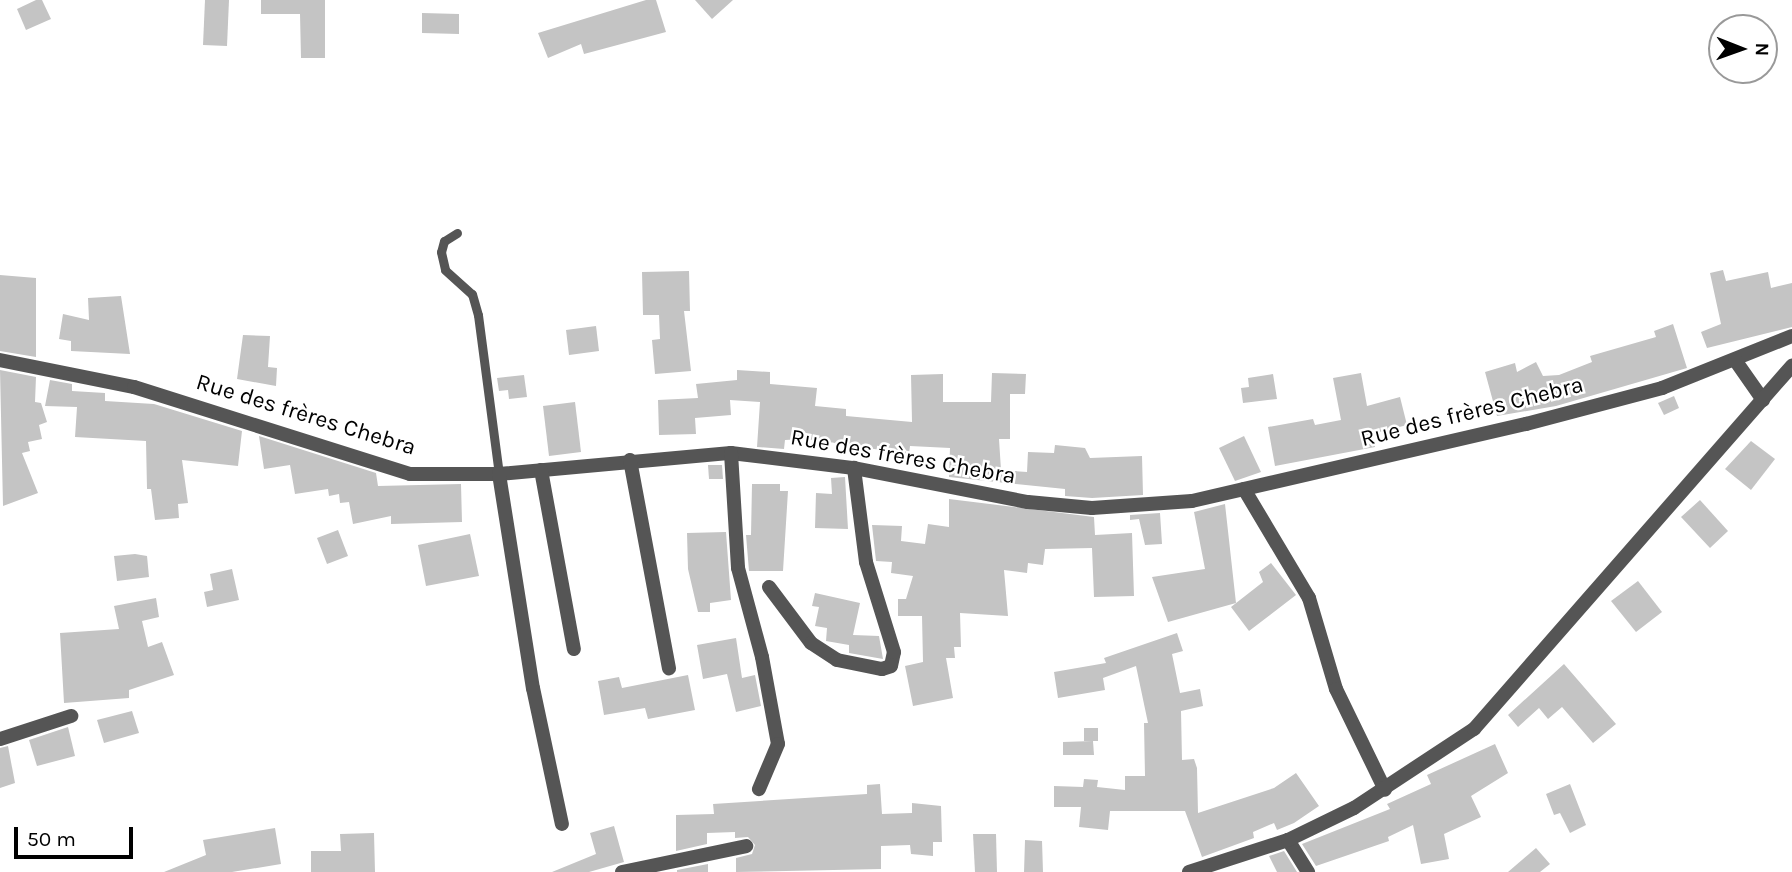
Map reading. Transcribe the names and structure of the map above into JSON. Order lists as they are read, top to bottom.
{
  "streets": {
    "street": ["Rue des frères Chebra"]
  },
  "scale_bar": "50 m",
  "north": "right"
}
